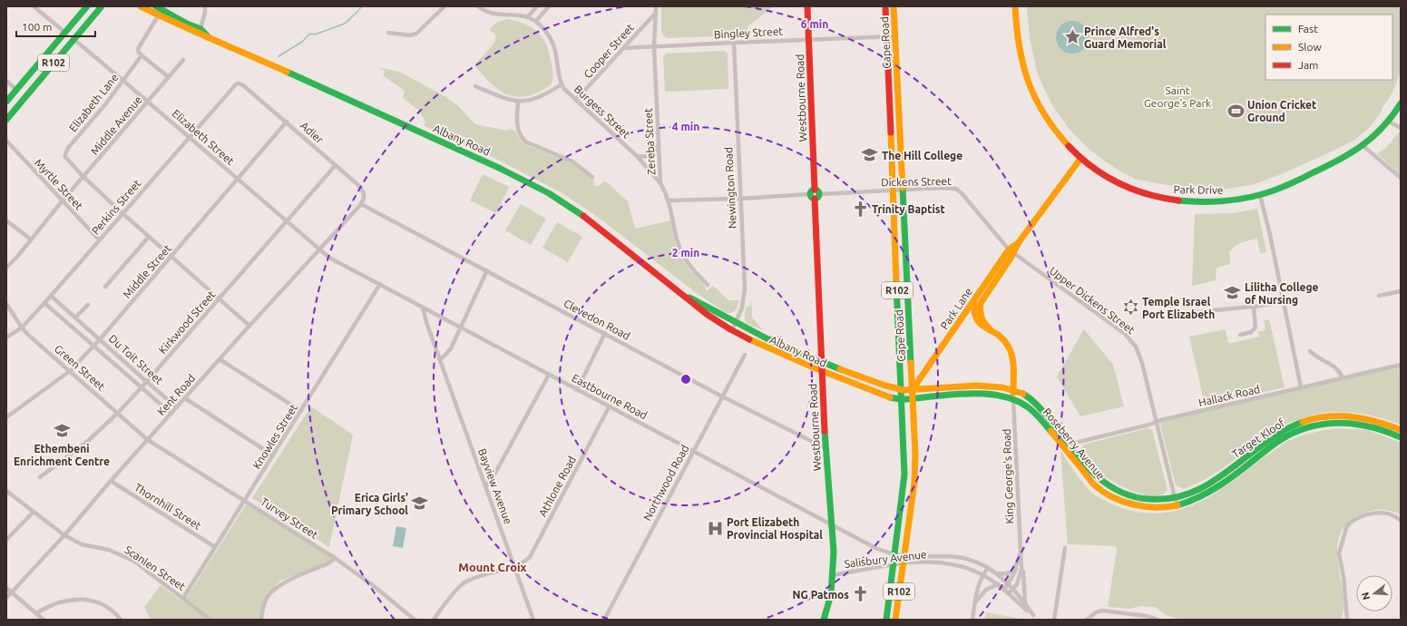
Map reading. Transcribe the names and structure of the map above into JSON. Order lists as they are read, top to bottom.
{
  "streets": {
    "main road": [
      "Cape Road",
      "R102",
      "Westbourne Road",
      "Albany Road",
      "Park Drive",
      "Park Lane",
      "Target Kloof",
      "Roseberry Avenue"
    ],
    "street": [
      "Bingley Street",
      "Cooper Street",
      "Elizabeth Lane",
      "Burgess Street",
      "Middle Avenue",
      "Adler",
      "Elizabeth Street",
      "Zereba Street",
      "Dickens Street",
      "Myrtle Street",
      "Newington Road",
      "Perkins Street",
      "Middle Street",
      "Upper Dickens Street",
      "Clevedon Road",
      "Kirkwood Street",
      "Du Toit Street",
      "Green Street",
      "Kent Road",
      "Hallack Road",
      "Eastbourne Road",
      "Knowles Street",
      "King George's Road",
      "Northwood Road",
      "Bayview Avenue",
      "Athlone Road",
      "Thornhill Street",
      "Turvey Street",
      "Salisbury Avenue",
      "Scanlen Street"
    ]
  },
  "crossings": [
    ["Bingley Street", "Cape Road"],
    ["Bingley Street", "Cooper Street"],
    ["Bingley Street", "Westbourne Road"],
    ["Bingley Street", "Zereba Street"],
    ["Bingley Street", "Newington Road"],
    ["Cape Road", "Albany Road"],
    ["Cape Road", "Dickens Street"],
    ["Cape Road", "Park Lane"],
    ["Cape Road", "Eastbourne Road"],
    ["Cape Road", "Roseberry Avenue"],
    ["Cape Road", "Salisbury Avenue"],
    ["Cooper Street", "Burgess Street"],
    ["Cooper Street", "Zereba Street"],
    ["R102", "Elizabeth Street"],
    ["Westbourne Road", "Albany Road"],
    ["Westbourne Road", "Dickens Street"],
    ["Westbourne Road", "Clevedon Road"],
    ["Westbourne Road", "Eastbourne Road"],
    ["Westbourne Road", "Salisbury Avenue"],
    ["Elizabeth Lane", "Middle Avenue"],
    ["Elizabeth Lane", "Elizabeth Street"],
    ["Elizabeth Lane", "Albany Road"],
    ["Burgess Street", "Zereba Street"],
    ["Middle Avenue", "Elizabeth Street"],
    ["Middle Avenue", "Myrtle Street"],
    ["Adler", "Perkins Street"],
    ["Adler", "Middle Street"],
    ["Adler", "Clevedon Road"],
    ["Adler", "Kirkwood Street"],
    ["Adler", "Kent Road"],
    ["Elizabeth Street", "Perkins Street"],
    ["Elizabeth Street", "Middle Street"],
    ["Elizabeth Street", "Kirkwood Street"],
    ["Elizabeth Street", "Kent Road"],
    ["Elizabeth Street", "Eastbourne Road"],
    ["Albany Road", "Newington Road"],
    ["Albany Road", "Park Lane"],
    ["Albany Road", "Roseberry Avenue"],
    ["Zereba Street", "Dickens Street"],
    ["Dickens Street", "Newington Road"],
    ["Dickens Street", "Upper Dickens Street"],
    ["Dickens Street", "Park Lane"],
    ["Myrtle Street", "Perkins Street"],
    ["Park Drive", "Park Lane"],
    ["Perkins Street", "Du Toit Street"],
    ["Perkins Street", "Green Street"],
    ["Middle Street", "Du Toit Street"],
    ["Middle Street", "Green Street"],
    ["Upper Dickens Street", "Park Lane"],
    ["Upper Dickens Street", "Hallack Road"],
    ["Upper Dickens Street", "Target Kloof"],
    ["Upper Dickens Street", "Roseberry Avenue"],
    ["Park Lane", "Roseberry Avenue"],
    ["Clevedon Road", "Kent Road"],
    ["Clevedon Road", "Northwood Road"],
    ["Kirkwood Street", "Du Toit Street"],
    ["Kirkwood Street", "Green Street"],
    ["Du Toit Street", "Kent Road"],
    ["Green Street", "Kent Road"],
    ["Green Street", "Turvey Street"],
    ["Kent Road", "Eastbourne Road"],
    ["Kent Road", "Thornhill Street"],
    ["Kent Road", "Turvey Street"],
    ["Kent Road", "Scanlen Street"],
    ["Hallack Road", "Roseberry Avenue"],
    ["Eastbourne Road", "Knowles Street"],
    ["Eastbourne Road", "Northwood Road"],
    ["Eastbourne Road", "Bayview Avenue"],
    ["Eastbourne Road", "Athlone Road"],
    ["Eastbourne Road", "Salisbury Avenue"],
    ["Knowles Street", "Thornhill Street"],
    ["Knowles Street", "Turvey Street"],
    ["Knowles Street", "Scanlen Street"],
    ["Target Kloof", "Roseberry Avenue"],
    ["Roseberry Avenue", "King George's Road"],
    ["King George's Road", "Salisbury Avenue"],
    ["Bayview Avenue", "Athlone Road"]
  ],
  "districts": ["Mount Croix"],
  "parks": ["Saint George's Park"],
  "places": {
    "place": ["Prince Alfred's Guard Memorial"],
    "sports": ["Union Cricket Ground"],
    "school or university": [
      "The Hill College",
      "Lilitha College of Nursing",
      "Ethembeni Enrichment Centre",
      "Erica Girls' Primary School"
    ],
    "church": ["Trinity Baptist", "NG Patmos"],
    "synagogue": ["Temple Israel Port Elizabeth"],
    "hospital": ["Port Elizabeth Provincial Hospital"]
  },
  "legend": ["Fast", "Slow", "Jam"],
  "scale_bar": "100 m",
  "north": "left",
  "rings": ["6 min", "4 min", "2 min"]
}
